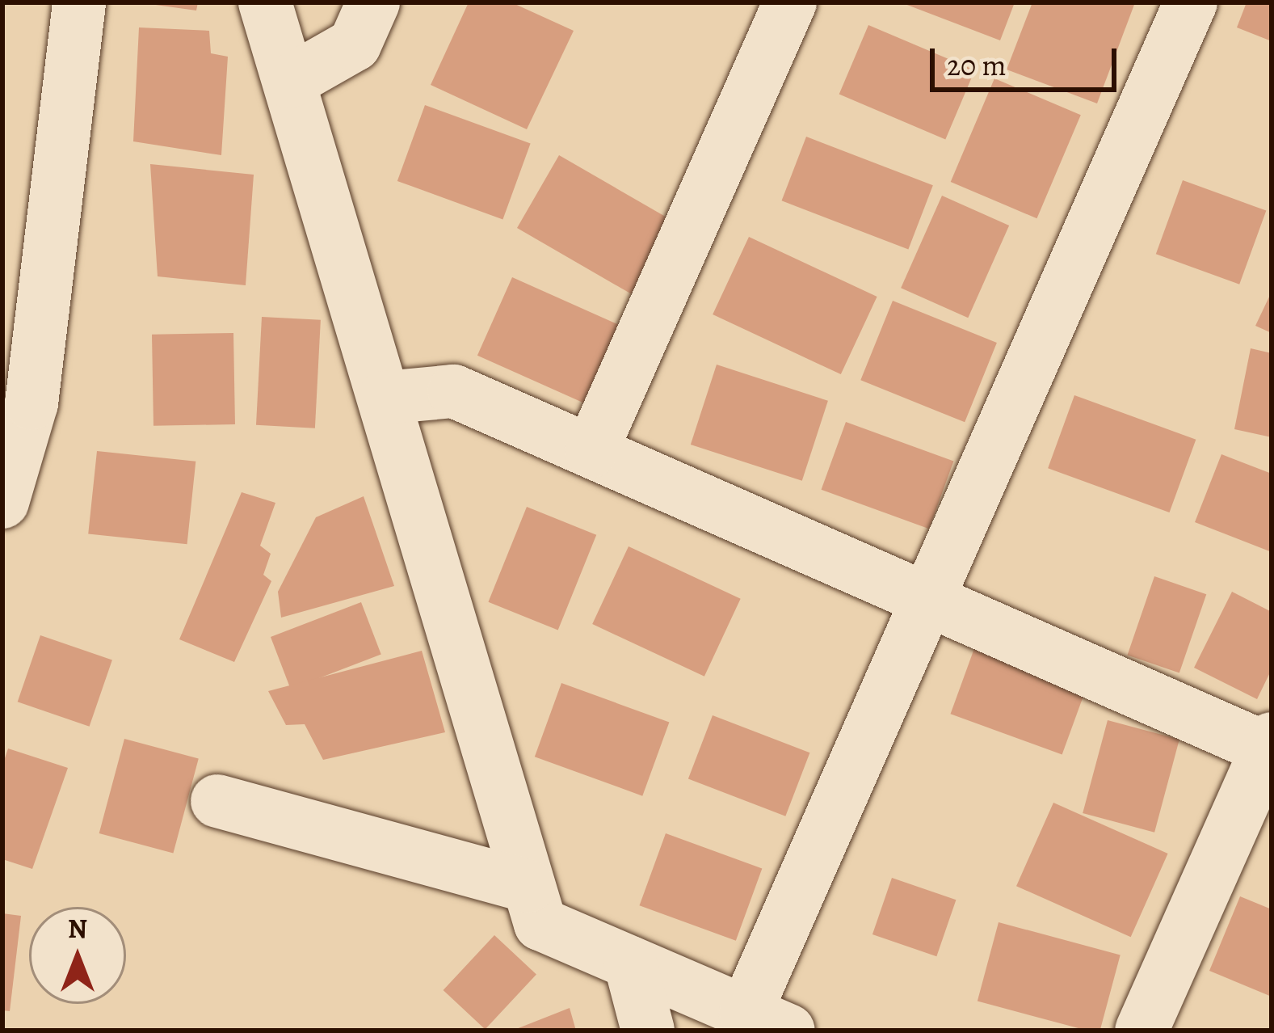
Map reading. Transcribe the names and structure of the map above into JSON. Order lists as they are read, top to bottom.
{
  "scale_bar": "20 m",
  "north": "top"
}
